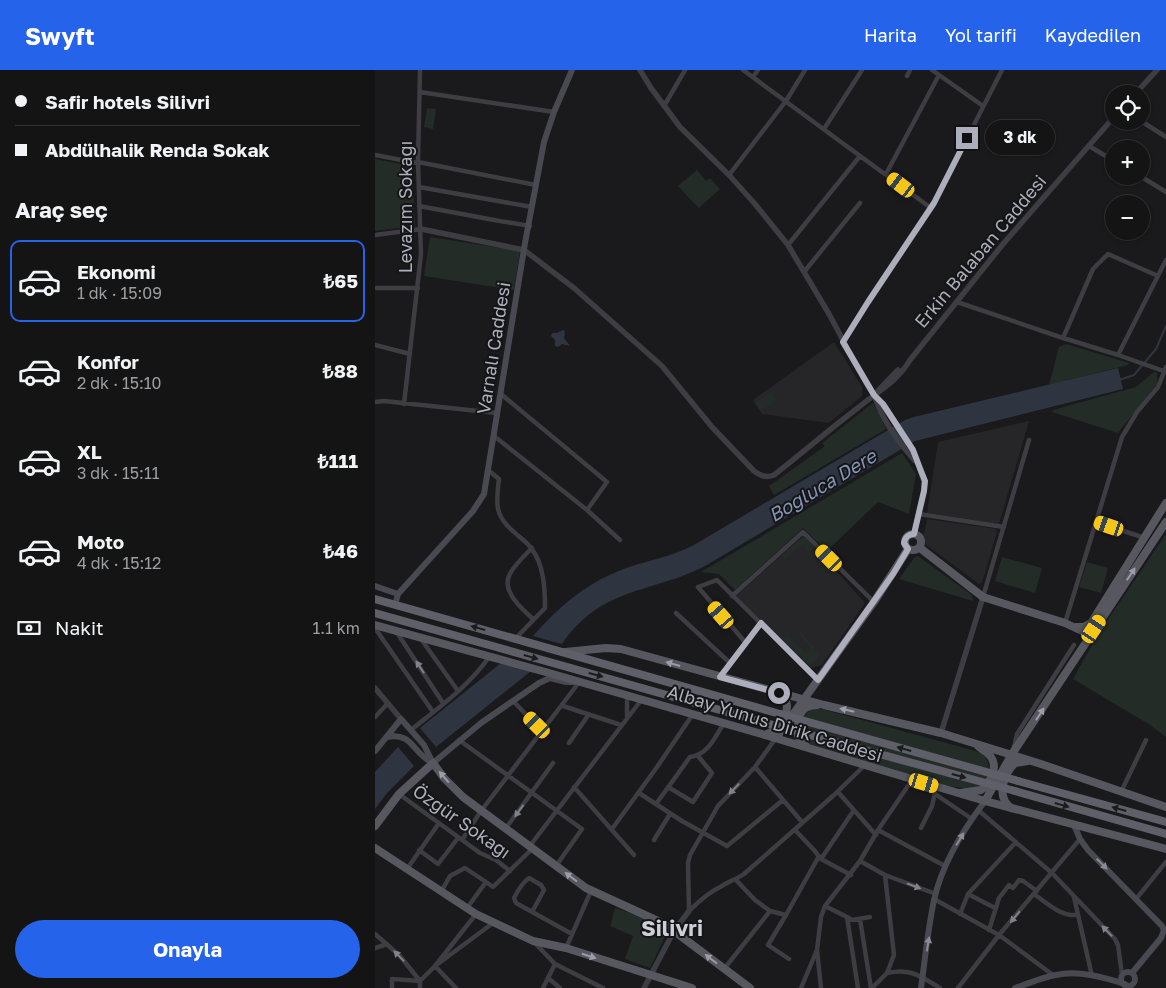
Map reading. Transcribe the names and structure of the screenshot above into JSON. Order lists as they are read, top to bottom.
{
  "streets": {
    "main road": ["Varnalı Caddesi", "Albay Yunus Dirik Caddesi"],
    "street": ["Levazım Sokağı", "Erkin Balaban Caddesi", "Özgür Sokağı"]
  },
  "crossings": [
    ["Levazım Sokağı", "Erkin Balaban Caddesi"],
    ["Erkin Balaban Caddesi", "Varnalı Caddesi"]
  ],
  "districts": ["Silivri"],
  "water": ["Boğluca Dere"],
  "page": {
    "header": "Swyft",
    "nav": ["Harita", "Yol tarifi", "Kaydedilen"],
    "banner": ["Safir hotels Silivri", "Abdülhalik Renda Sokak"],
    "map_buttons": ["+", "−"],
    "bubble": "3 dk",
    "heading": "Araç seç",
    "list": [
      {
        "name": "Ekonomi",
        "note": "1 dk · 15:09",
        "value": "₺65"
      },
      {
        "name": "Konfor",
        "note": "2 dk · 15:10",
        "value": "₺88"
      },
      {
        "name": "XL",
        "note": "3 dk · 15:11",
        "value": "₺111"
      },
      {
        "name": "Moto",
        "note": "4 dk · 15:12",
        "value": "₺46"
      }
    ],
    "pay": ["Nakit", "1.1 km"],
    "buttons": "Onayla"
  }
}
